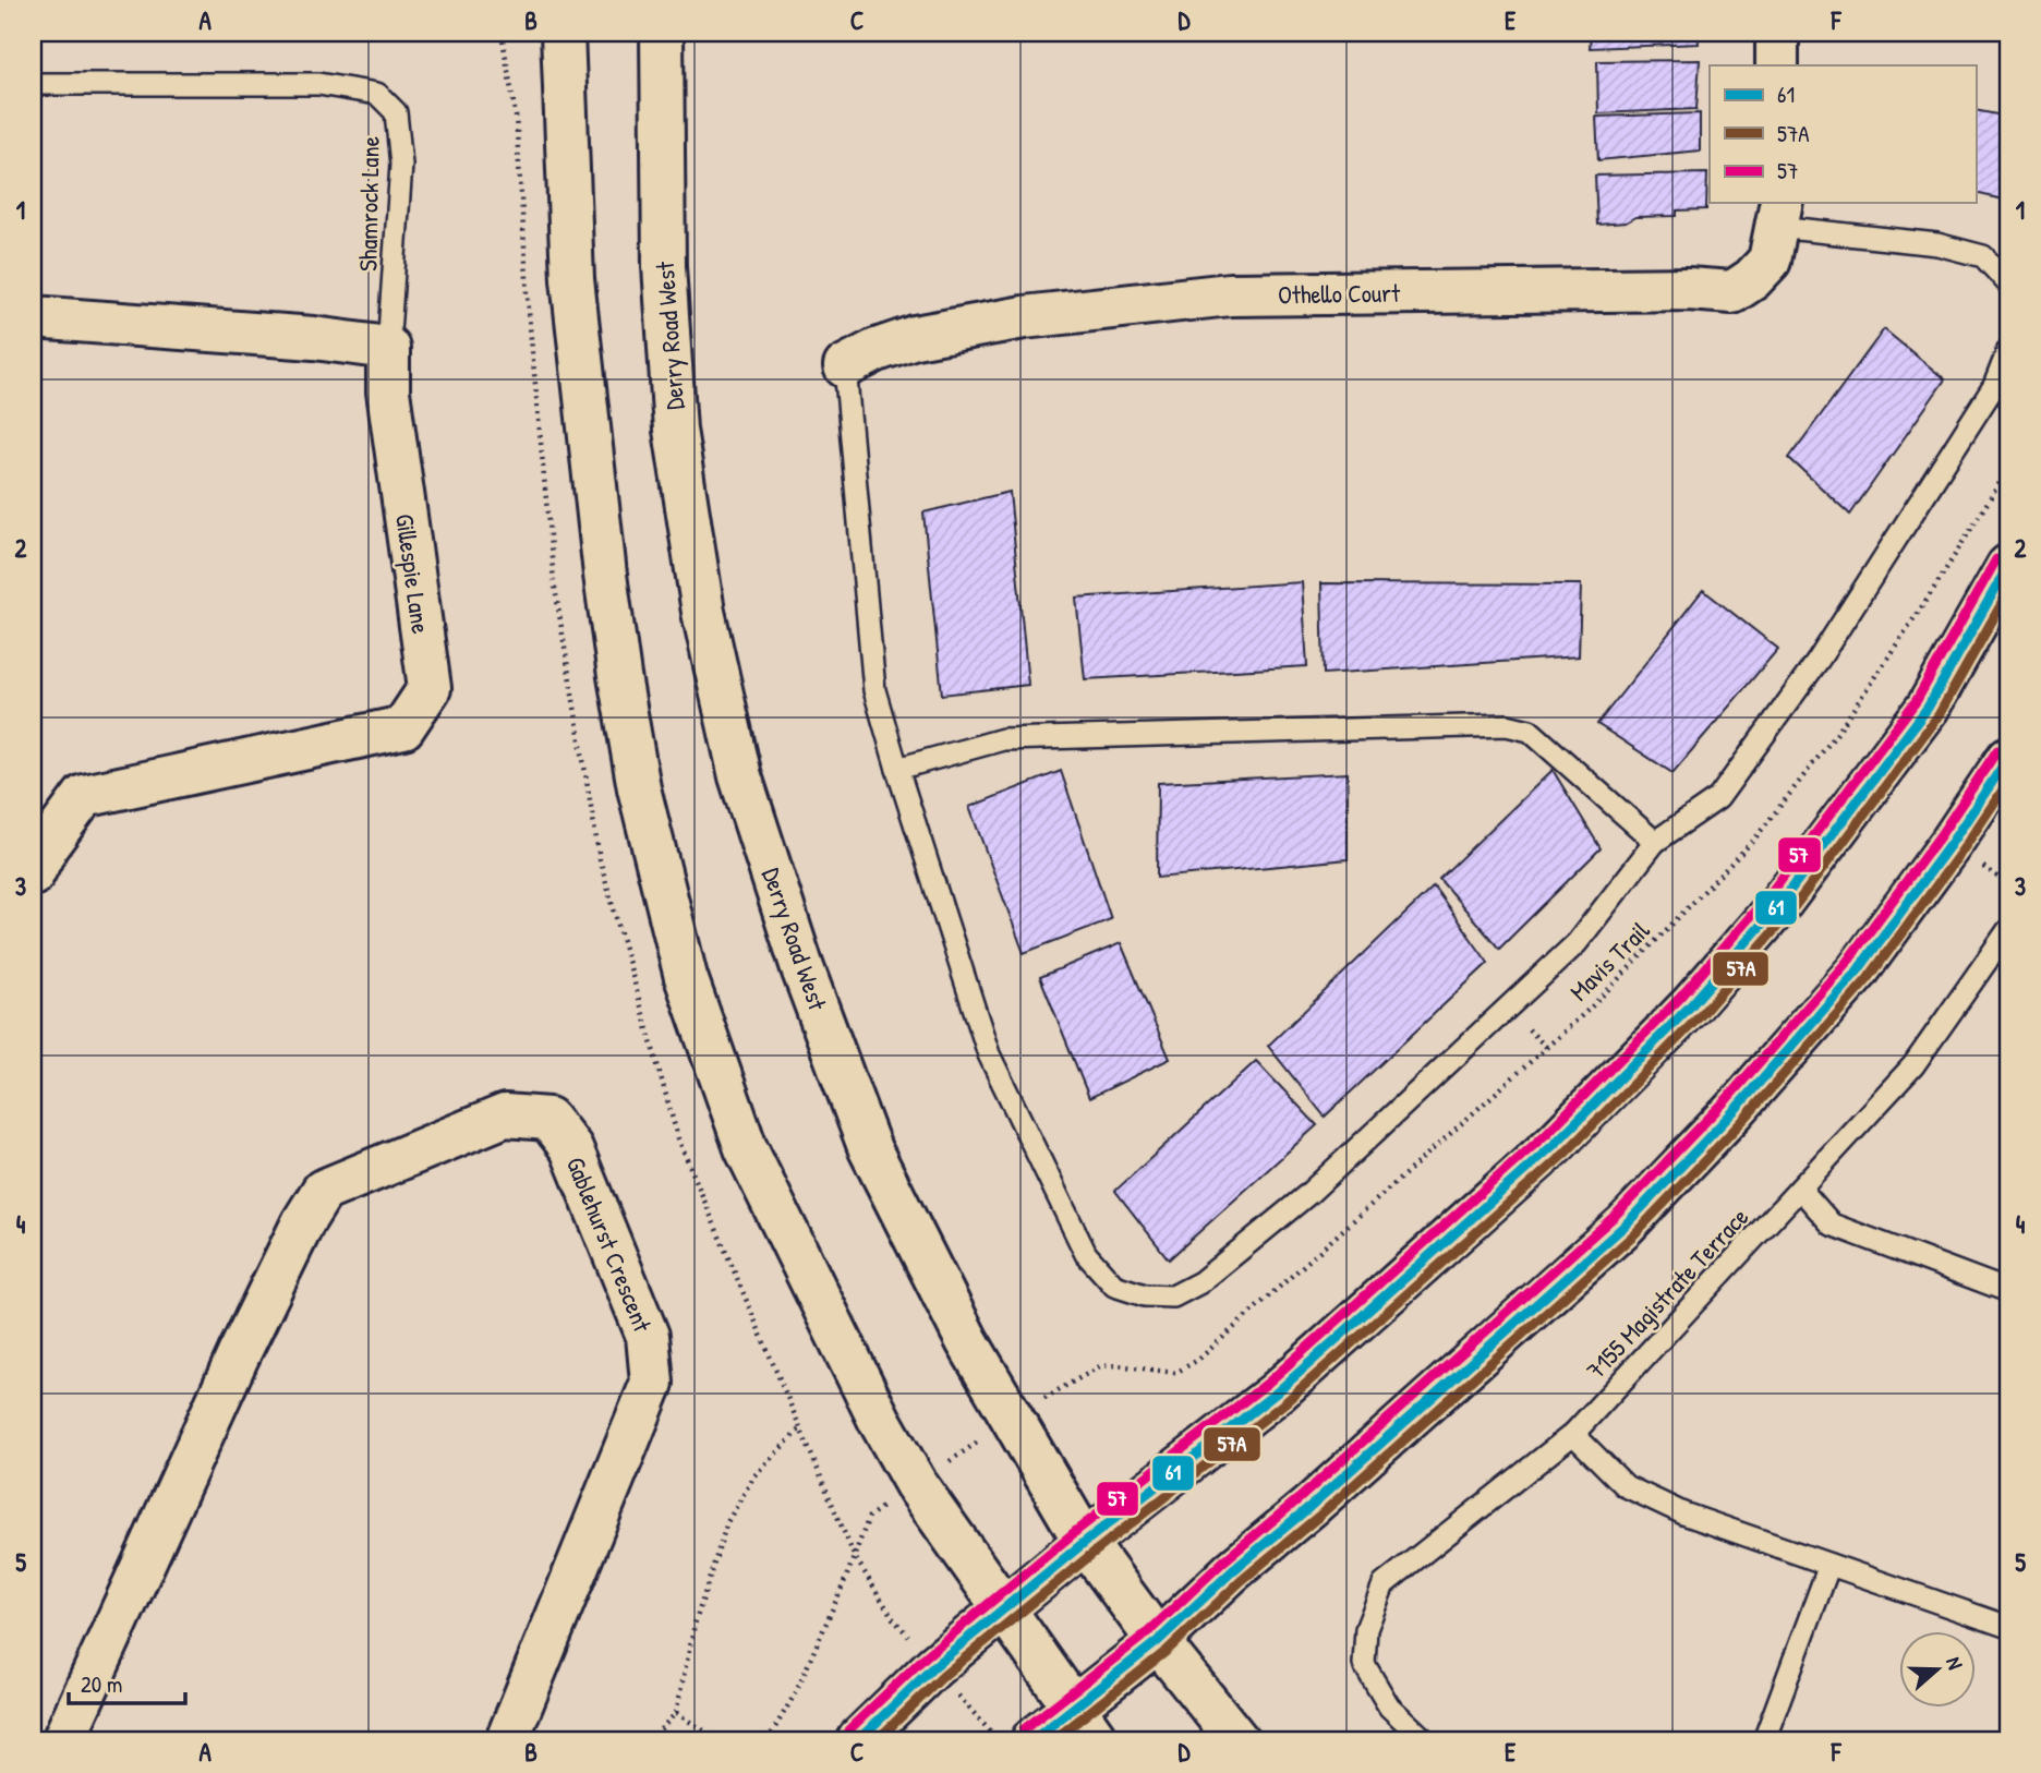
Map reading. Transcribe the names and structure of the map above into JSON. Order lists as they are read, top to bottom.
{
  "streets": {
    "main road": [
      "Othello Court",
      "Derry Road West",
      "Gillespie Lane",
      "Gablehurst Crescent"
    ],
    "lane": ["Shamrock Lane", "7155 Magistrate Terrace"],
    "path": ["Mavis Trail"]
  },
  "crossings": [
    ["Shamrock Lane", "Gillespie Lane"],
    ["Derry Road West", "Mavis Trail"]
  ],
  "lines": ["transit line 57", "transit line 61", "transit line 57A"],
  "legend": ["61", "57A", "57"],
  "scale_bar": "20 m",
  "north": "right",
  "grid": {
    "columns": [
      "A",
      "B",
      "C",
      "D",
      "E",
      "F"
    ],
    "rows": [
      "1",
      "2",
      "3",
      "4",
      "5"
    ]
  }
}
